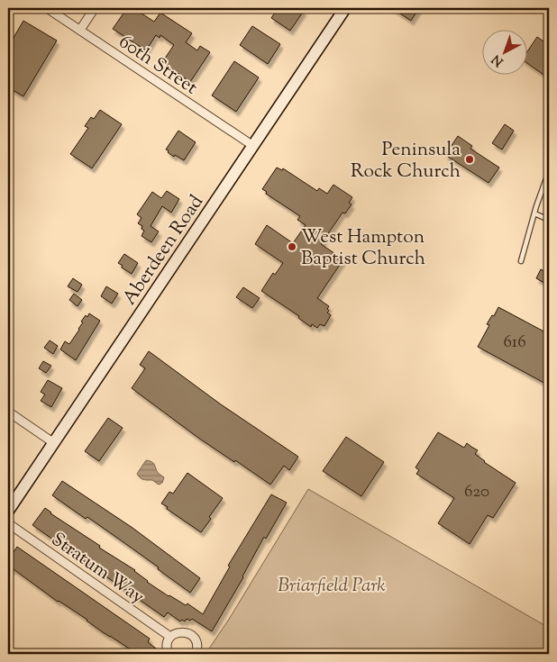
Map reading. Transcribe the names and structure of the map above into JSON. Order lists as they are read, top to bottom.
{
  "streets": {
    "main road": ["Aberdeen Road"],
    "street": ["60th Street", "Stratum Way"]
  },
  "crossings": [
    ["60th Street", "Aberdeen Road"]
  ],
  "parks": ["Briarfield Park"],
  "places": ["Peninsula Rock Church", "West Hampton Baptist Church"],
  "house_numbers": ["616", "620"],
  "north": "bottom left"
}
